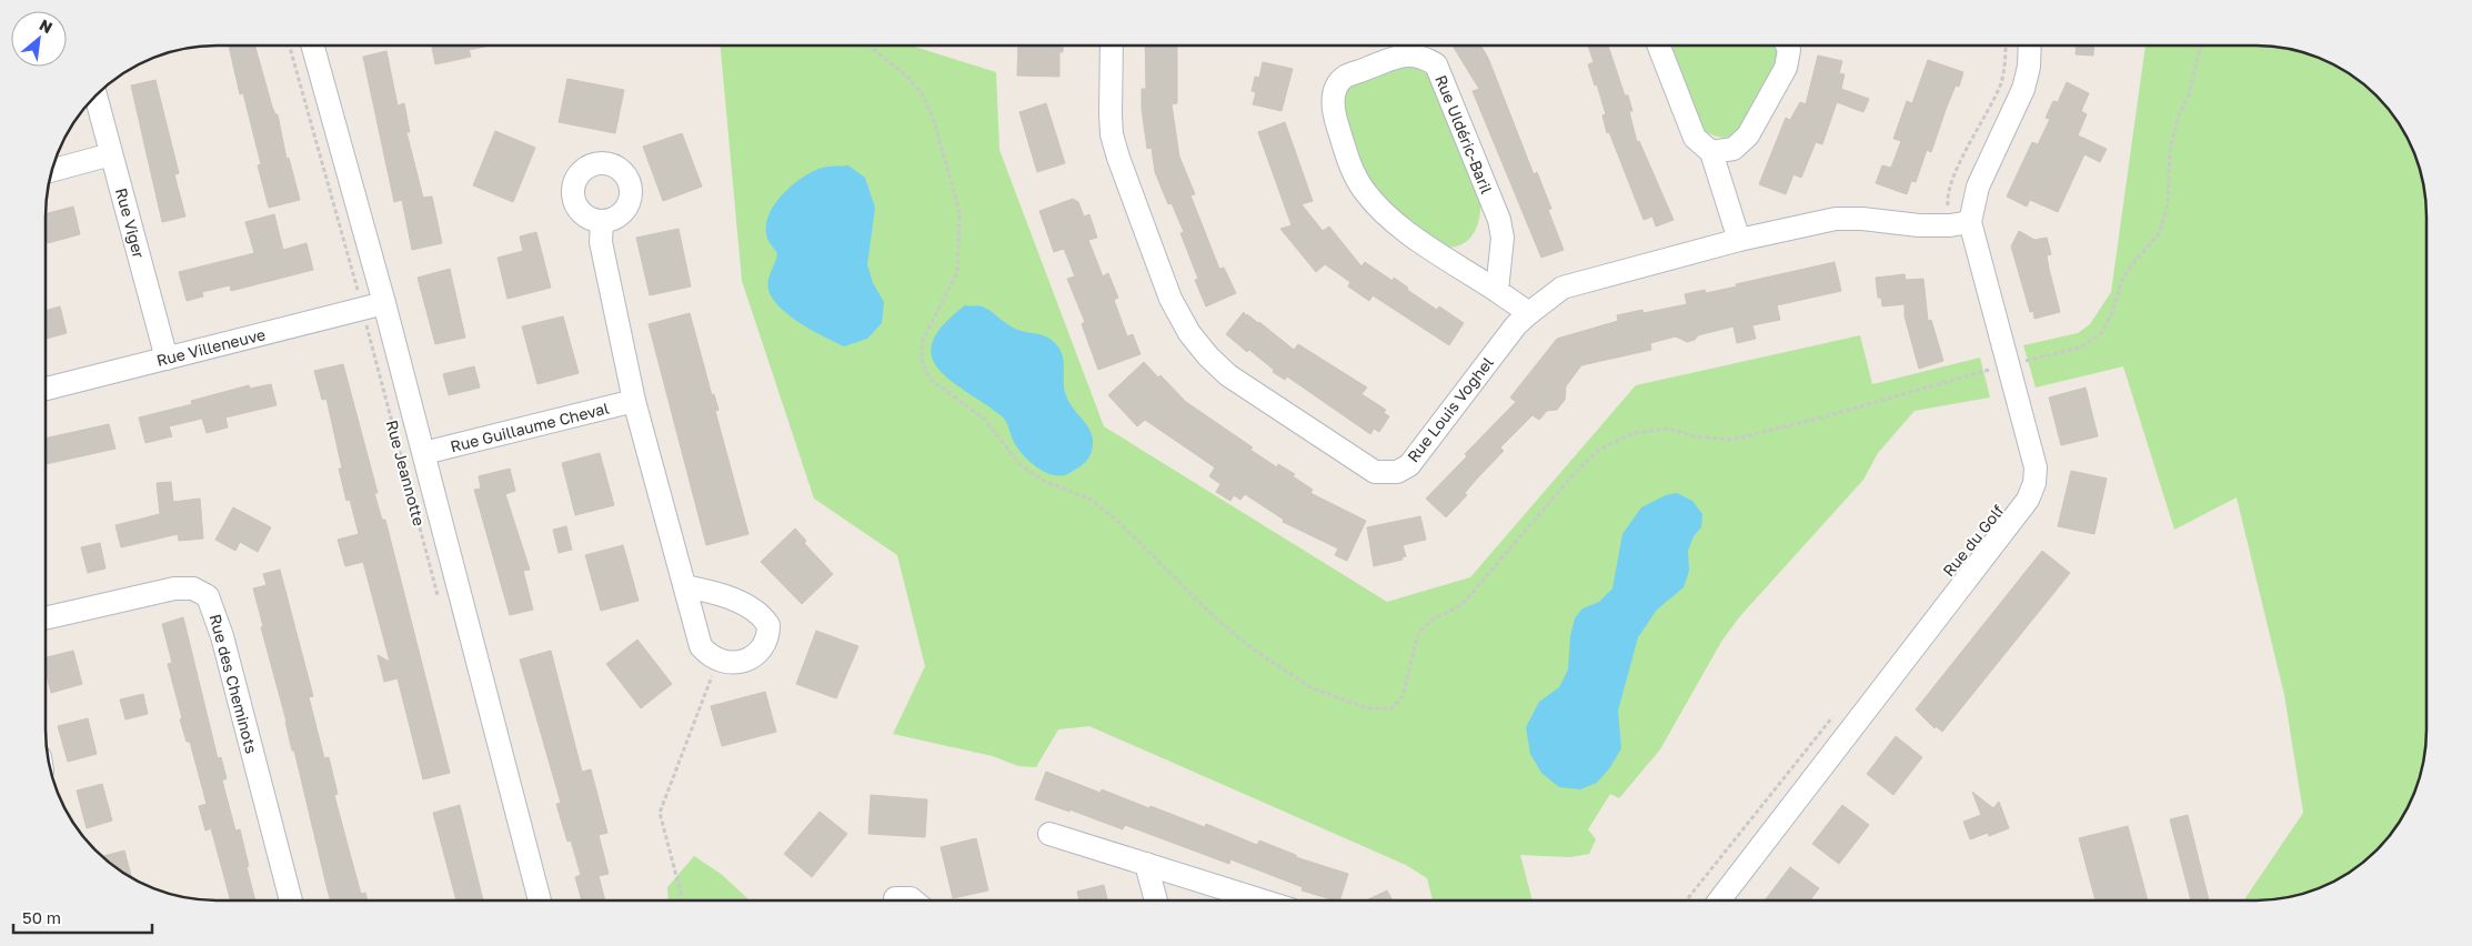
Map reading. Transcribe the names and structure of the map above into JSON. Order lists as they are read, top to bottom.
{
  "streets": {
    "street": [
      "Rue Uldéric-Baril",
      "Rue Viger",
      "Rue Villeneuve",
      "Rue Louis Voghel",
      "Rue Guillaume Cheval",
      "Rue Jeannotte",
      "Rue du Golf",
      "Rue des Cheminots"
    ]
  },
  "crossings": [
    ["Rue Uldéric-Baril", "Rue Louis Voghel"],
    ["Rue Viger", "Rue Villeneuve"],
    ["Rue Villeneuve", "Rue Jeannotte"],
    ["Rue Louis Voghel", "Rue du Golf"],
    ["Rue Guillaume Cheval", "Rue Jeannotte"]
  ],
  "scale_bar": "50 m",
  "north": "top right"
}
